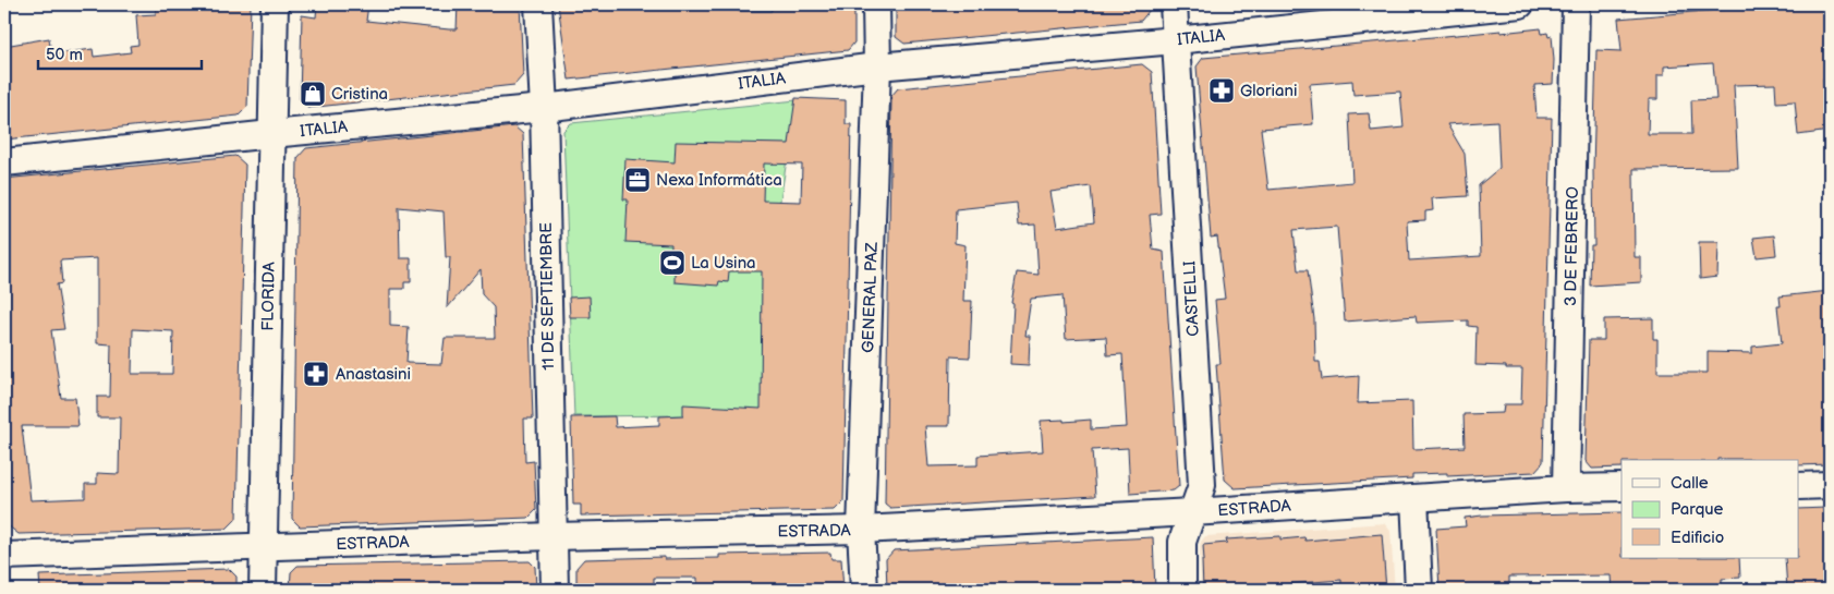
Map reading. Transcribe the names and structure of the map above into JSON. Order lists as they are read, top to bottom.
{
  "streets": {
    "street": [
      "ITALIA",
      "3 DE FEBRERO",
      "FLORIDA",
      "11 DE SEPTIEMBRE",
      "GENERAL PAZ",
      "CASTELLI",
      "ESTRADA"
    ]
  },
  "crossings": [
    ["ITALIA", "FLORIDA"],
    ["ITALIA", "11 DE SEPTIEMBRE"],
    ["ITALIA", "GENERAL PAZ"],
    ["ITALIA", "CASTELLI"],
    ["3 DE FEBRERO", "ESTRADA"],
    ["FLORIDA", "ESTRADA"],
    ["11 DE SEPTIEMBRE", "ESTRADA"],
    ["GENERAL PAZ", "ESTRADA"],
    ["CASTELLI", "ESTRADA"]
  ],
  "places": {
    "pharmacy": ["Gloriani", "Anastasini"],
    "shop": ["Cristina"],
    "office": ["Nexa Informática"],
    "sports": ["La Usina"]
  },
  "legend": ["Calle", "Parque", "Edificio"],
  "scale_bar": "50 m"
}
